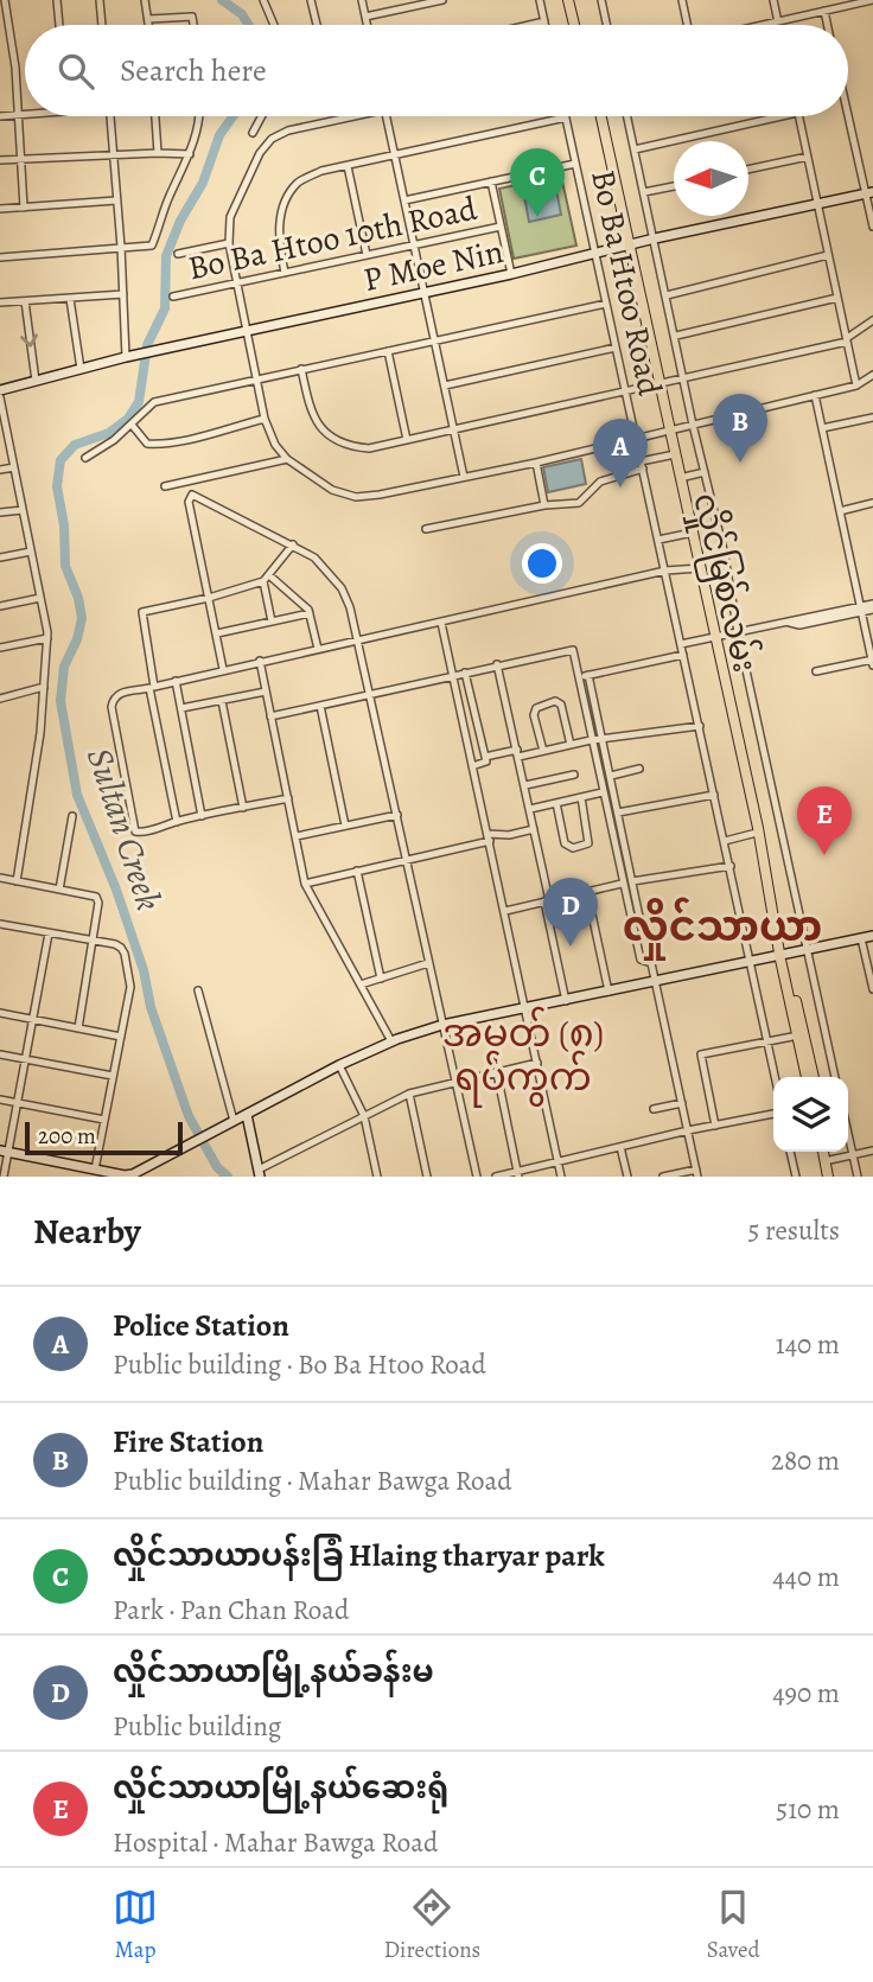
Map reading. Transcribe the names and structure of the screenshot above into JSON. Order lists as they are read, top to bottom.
{
  "streets": {
    "main road": ["လှိုင်မြစ်လမ်း"],
    "street": ["Bo Ba Htoo 10th Road", "P Moe Nin", "Bo Ba Htoo Road"]
  },
  "crossings": [
    ["P Moe Nin", "Bo Ba Htoo Road"],
    ["P Moe Nin", "လှိုင်မြစ်လမ်း"]
  ],
  "districts": ["လှိုင်သာယာ", "အမှတ် (၈) ရပ်ကွက်"],
  "water": ["Sultan Creek"],
  "scale_bar": "200 m",
  "north": "left",
  "page": {
    "search": "Search here",
    "pins": [
      "C",
      "B",
      "A",
      "E",
      "D"
    ],
    "scale": "200 m",
    "heading": ["Nearby", "5 results"],
    "list": [
      {
        "mark": "A",
        "name": "Police Station",
        "note": "Public building · Bo Ba Htoo Road",
        "value": "140 m"
      },
      {
        "mark": "B",
        "name": "Fire Station",
        "note": "Public building · Mahar Bawga Road",
        "value": "280 m"
      },
      {
        "mark": "C",
        "name": "လှိုင်သာယာပန်းခြံ Hlaing tharyar park",
        "note": "Park · Pan Chan Road",
        "value": "440 m"
      },
      {
        "mark": "D",
        "name": "လှိုင်သာယာမြို့နယ်ခန်းမ",
        "note": "Public building",
        "value": "490 m"
      },
      {
        "mark": "E",
        "name": "လှိုင်သာယာမြို့နယ်ဆေးရုံ",
        "note": "Hospital · Mahar Bawga Road",
        "value": "510 m"
      }
    ],
    "nav": ["Map", "Directions", "Saved"]
  }
}
